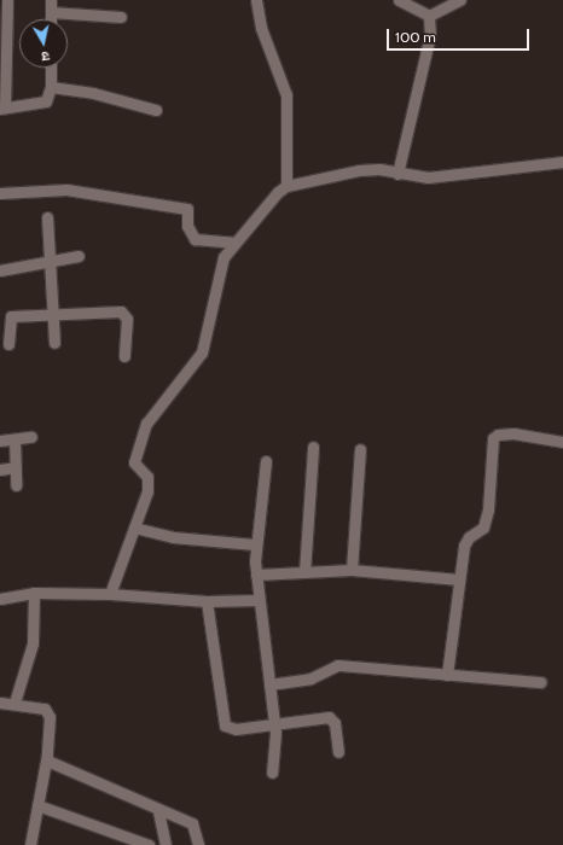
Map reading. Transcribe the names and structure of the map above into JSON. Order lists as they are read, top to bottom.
{
  "scale_bar": "100 m",
  "north": "bottom"
}
